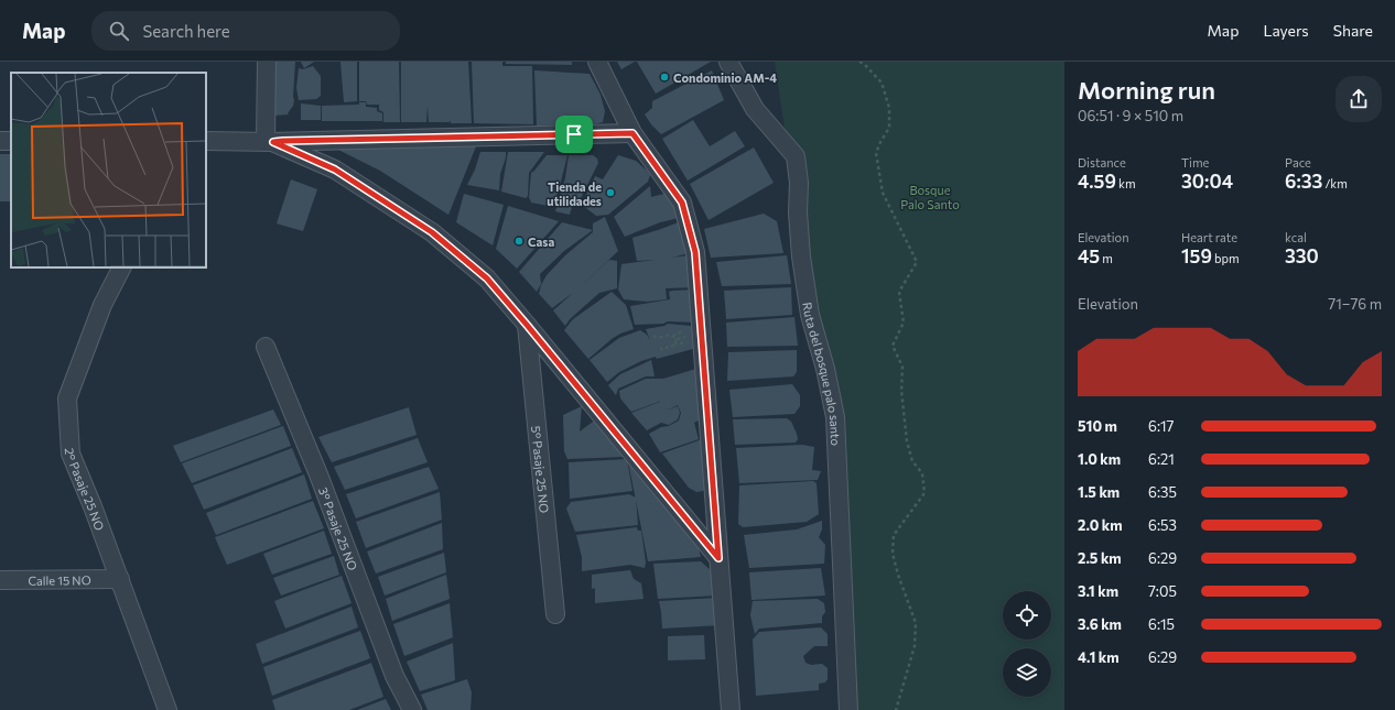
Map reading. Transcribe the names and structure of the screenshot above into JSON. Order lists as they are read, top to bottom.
{
  "streets": {
    "street": [
      "Ruta del bosque palo santo",
      "5° Pasaje 25 NO",
      "2° Pasaje 25 NO",
      "3° Pasaje 25 NO",
      "Calle 15 NO"
    ]
  },
  "crossings": [
    ["2° Pasaje 25 NO", "Calle 15 NO"]
  ],
  "parks": ["Bosque Palo Santo"],
  "places": ["Condominio AM-4", "Tienda de utilidades", "Casa"],
  "page": {
    "header": "Map",
    "search": "Search here",
    "nav": ["Map", "Layers", "Share"],
    "heading": ["Morning run", "06:51 · 9 × 510 m"],
    "stats": [
      ["Distance", "4.59 km"],
      ["Time", "30:04"],
      ["Pace", "6:33 /km"],
      ["Elevation", "45 m"],
      ["Heart rate", "159 bpm"],
      ["kcal", "330"]
    ],
    "chart": ["Elevation", "71–76 m"],
    "list": [
      {
        "name": "510 m",
        "note": "6:17"
      },
      {
        "name": "1.0 km",
        "note": "6:21"
      },
      {
        "name": "1.5 km",
        "note": "6:35"
      },
      {
        "name": "2.0 km",
        "note": "6:53"
      },
      {
        "name": "2.5 km",
        "note": "6:29"
      },
      {
        "name": "3.1 km",
        "note": "7:05"
      },
      {
        "name": "3.6 km",
        "note": "6:15"
      },
      {
        "name": "4.1 km",
        "note": "6:29"
      }
    ]
  }
}
